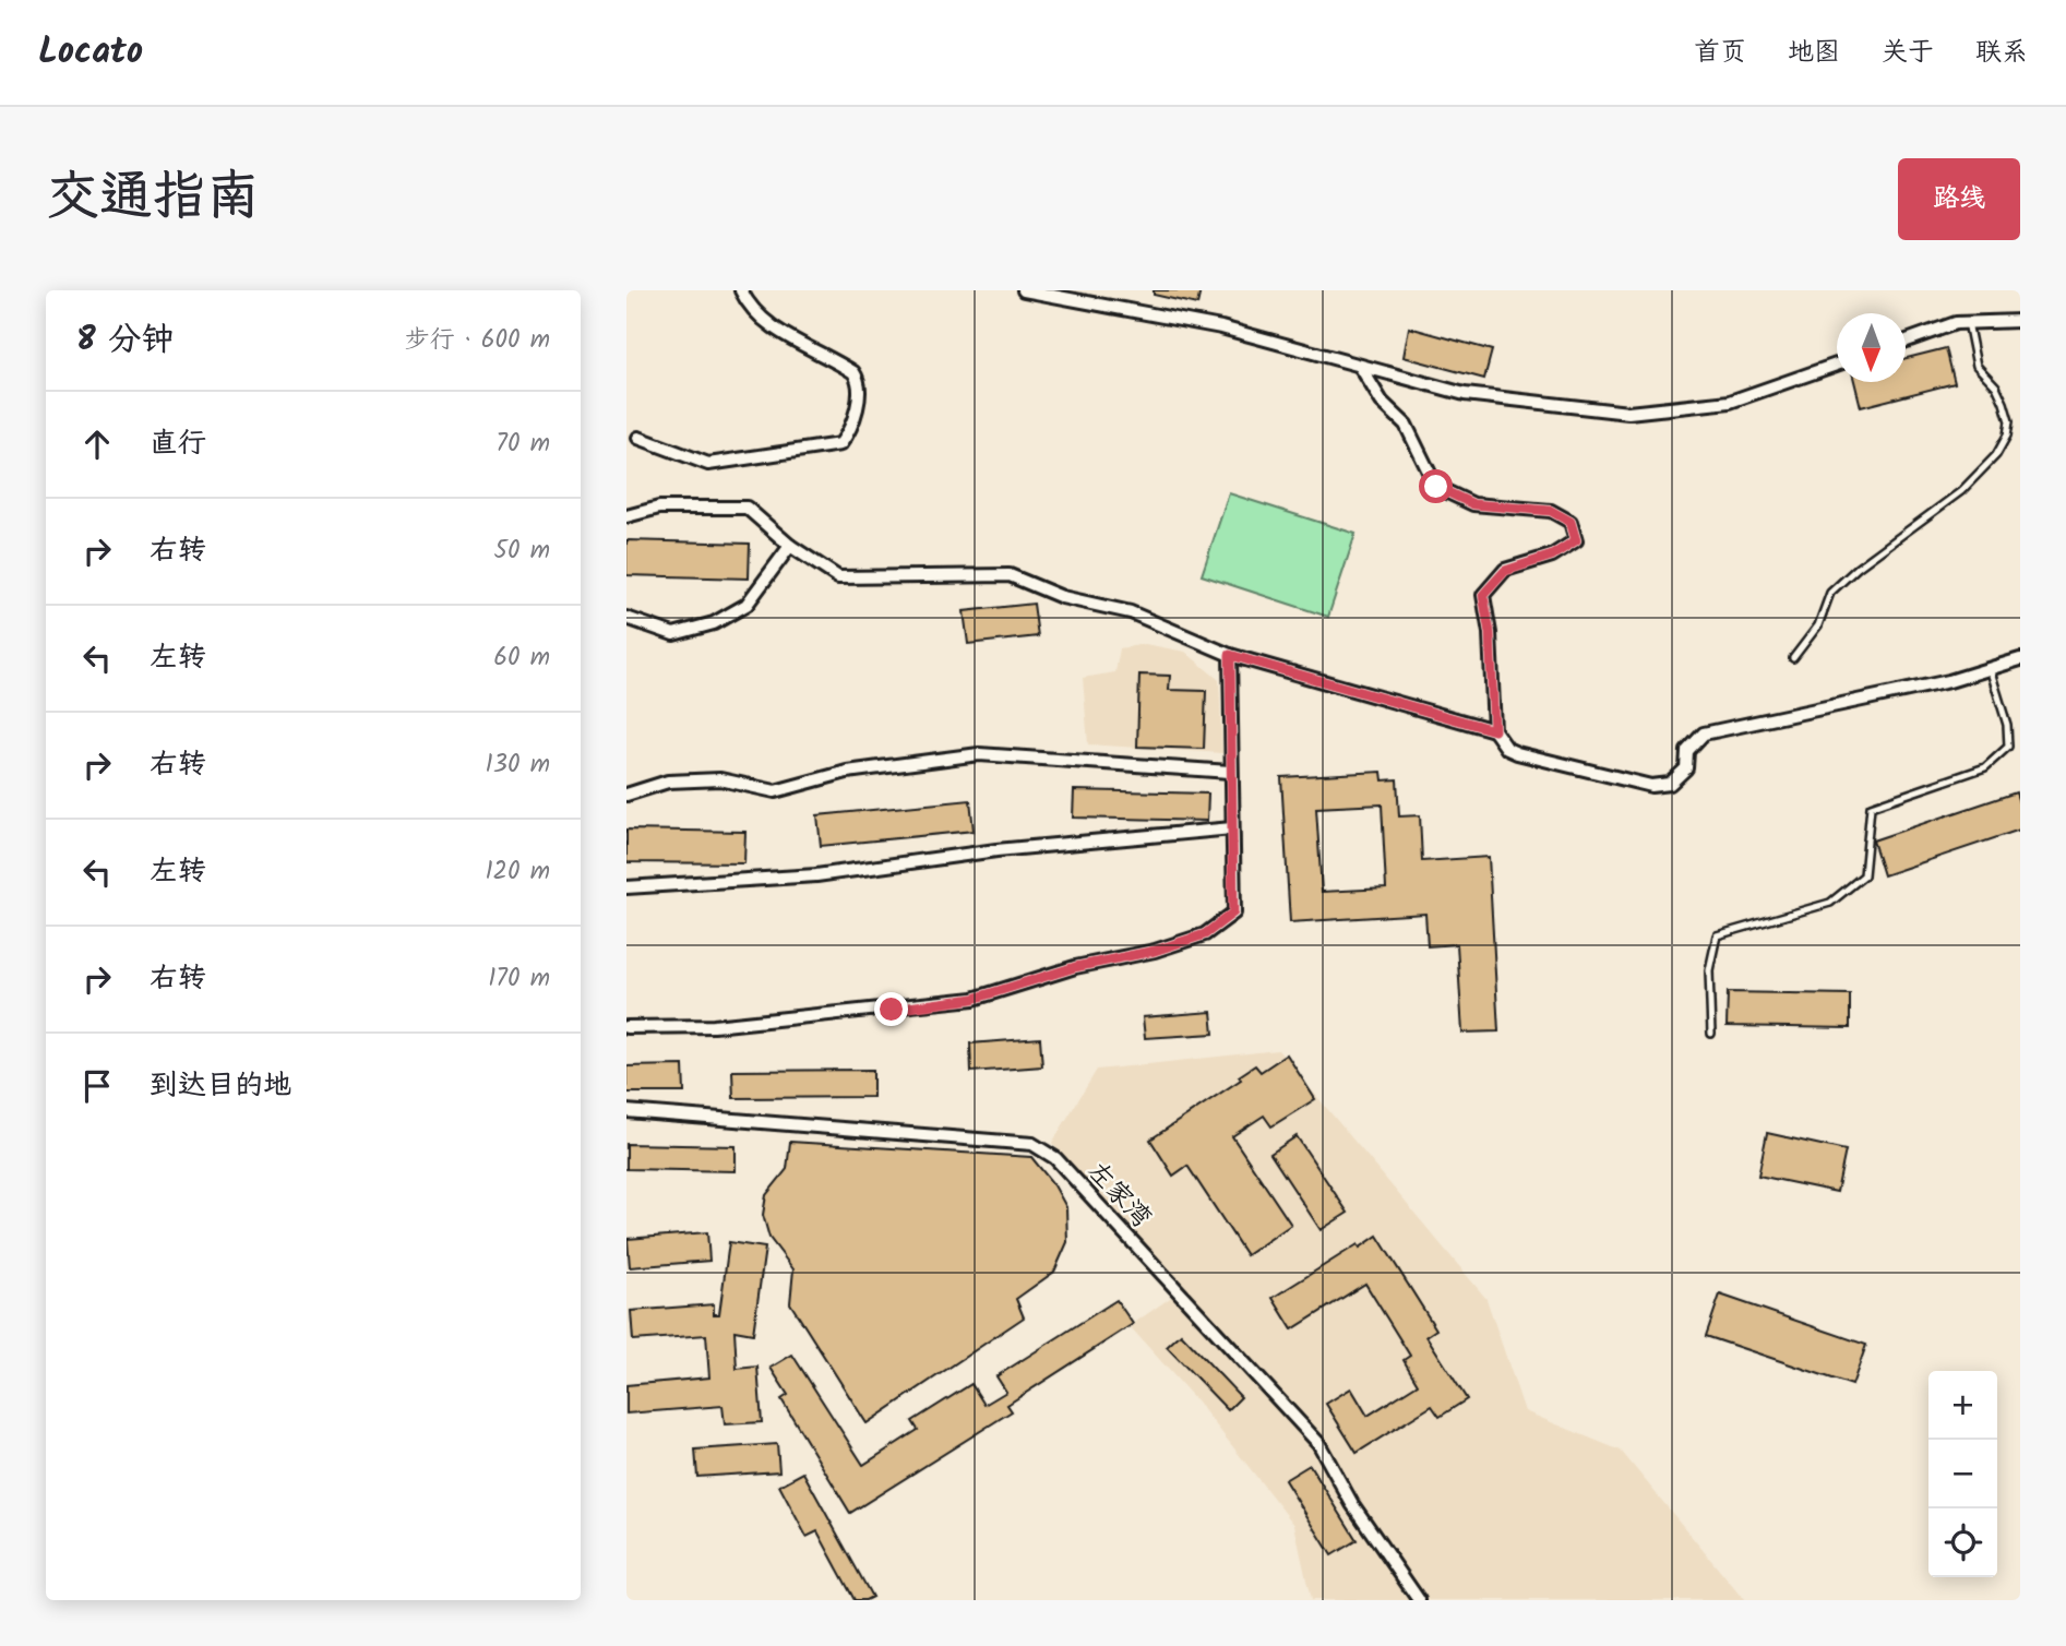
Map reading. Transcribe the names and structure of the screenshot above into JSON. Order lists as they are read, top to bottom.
{
  "streets": {
    "street": ["左家湾"]
  },
  "north": "bottom",
  "page": {
    "header": "Locato",
    "nav": [
      "首页",
      "地图",
      "关于",
      "联系"
    ],
    "title": "交通指南",
    "buttons": "路线",
    "heading": ["8 分钟", "步行 · 600 m"],
    "list": [
      ["直行", "70 m"],
      ["右转", "50 m"],
      ["左转", "60 m"],
      ["右转", "130 m"],
      ["左转", "120 m"],
      ["右转", "170 m"],
      "到达目的地"
    ],
    "map_buttons": ["+", "−"]
  }
}
